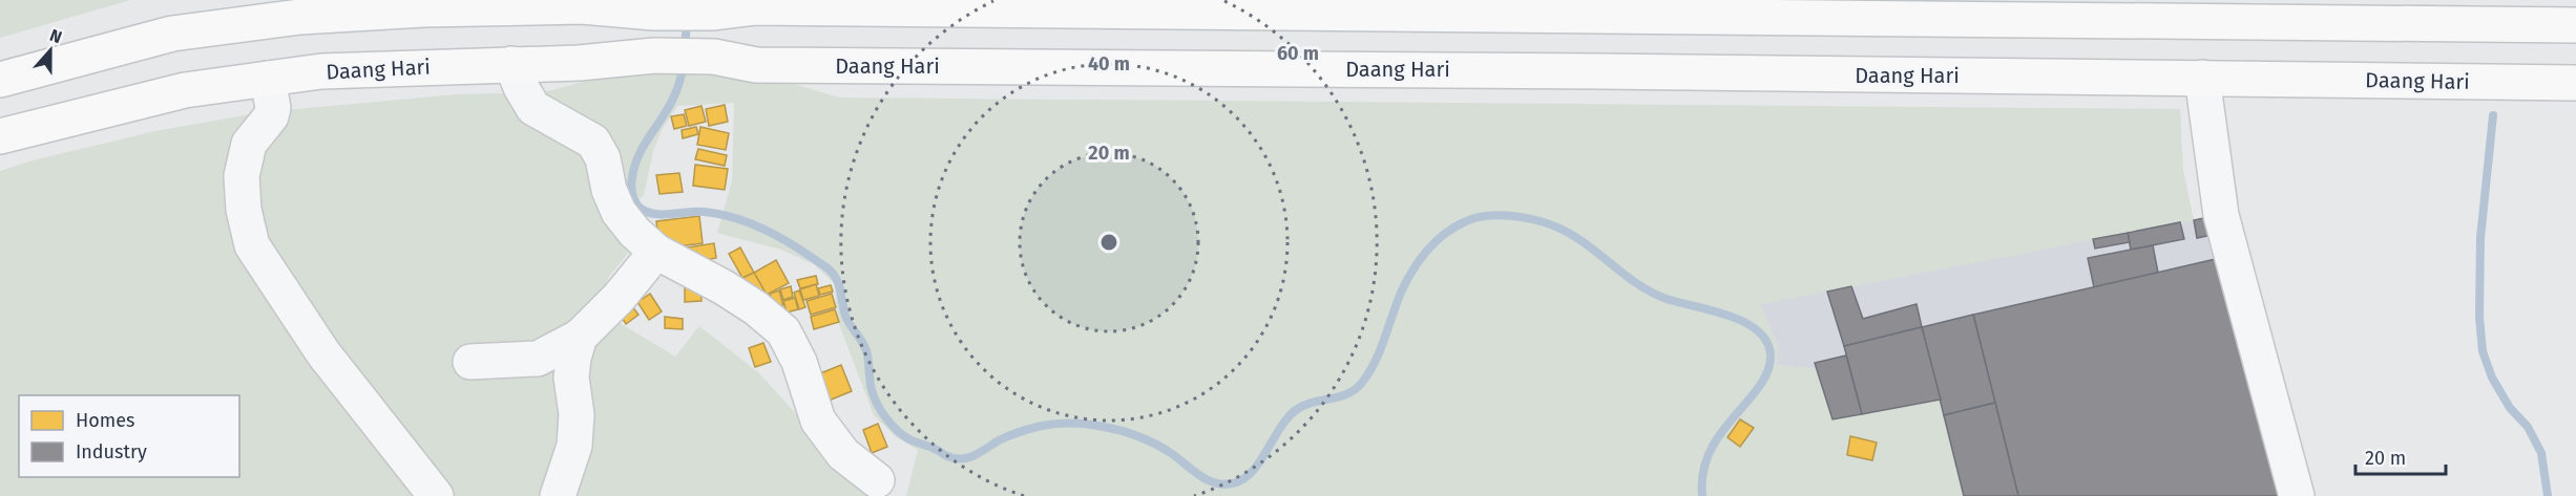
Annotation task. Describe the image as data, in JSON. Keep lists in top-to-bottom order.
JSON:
{
  "streets": {
    "main road": ["Daang Hari"]
  },
  "legend": ["Homes", "Industry"],
  "scale_bar": "20 m",
  "north": "top",
  "rings": ["60 m", "40 m", "20 m"]
}
